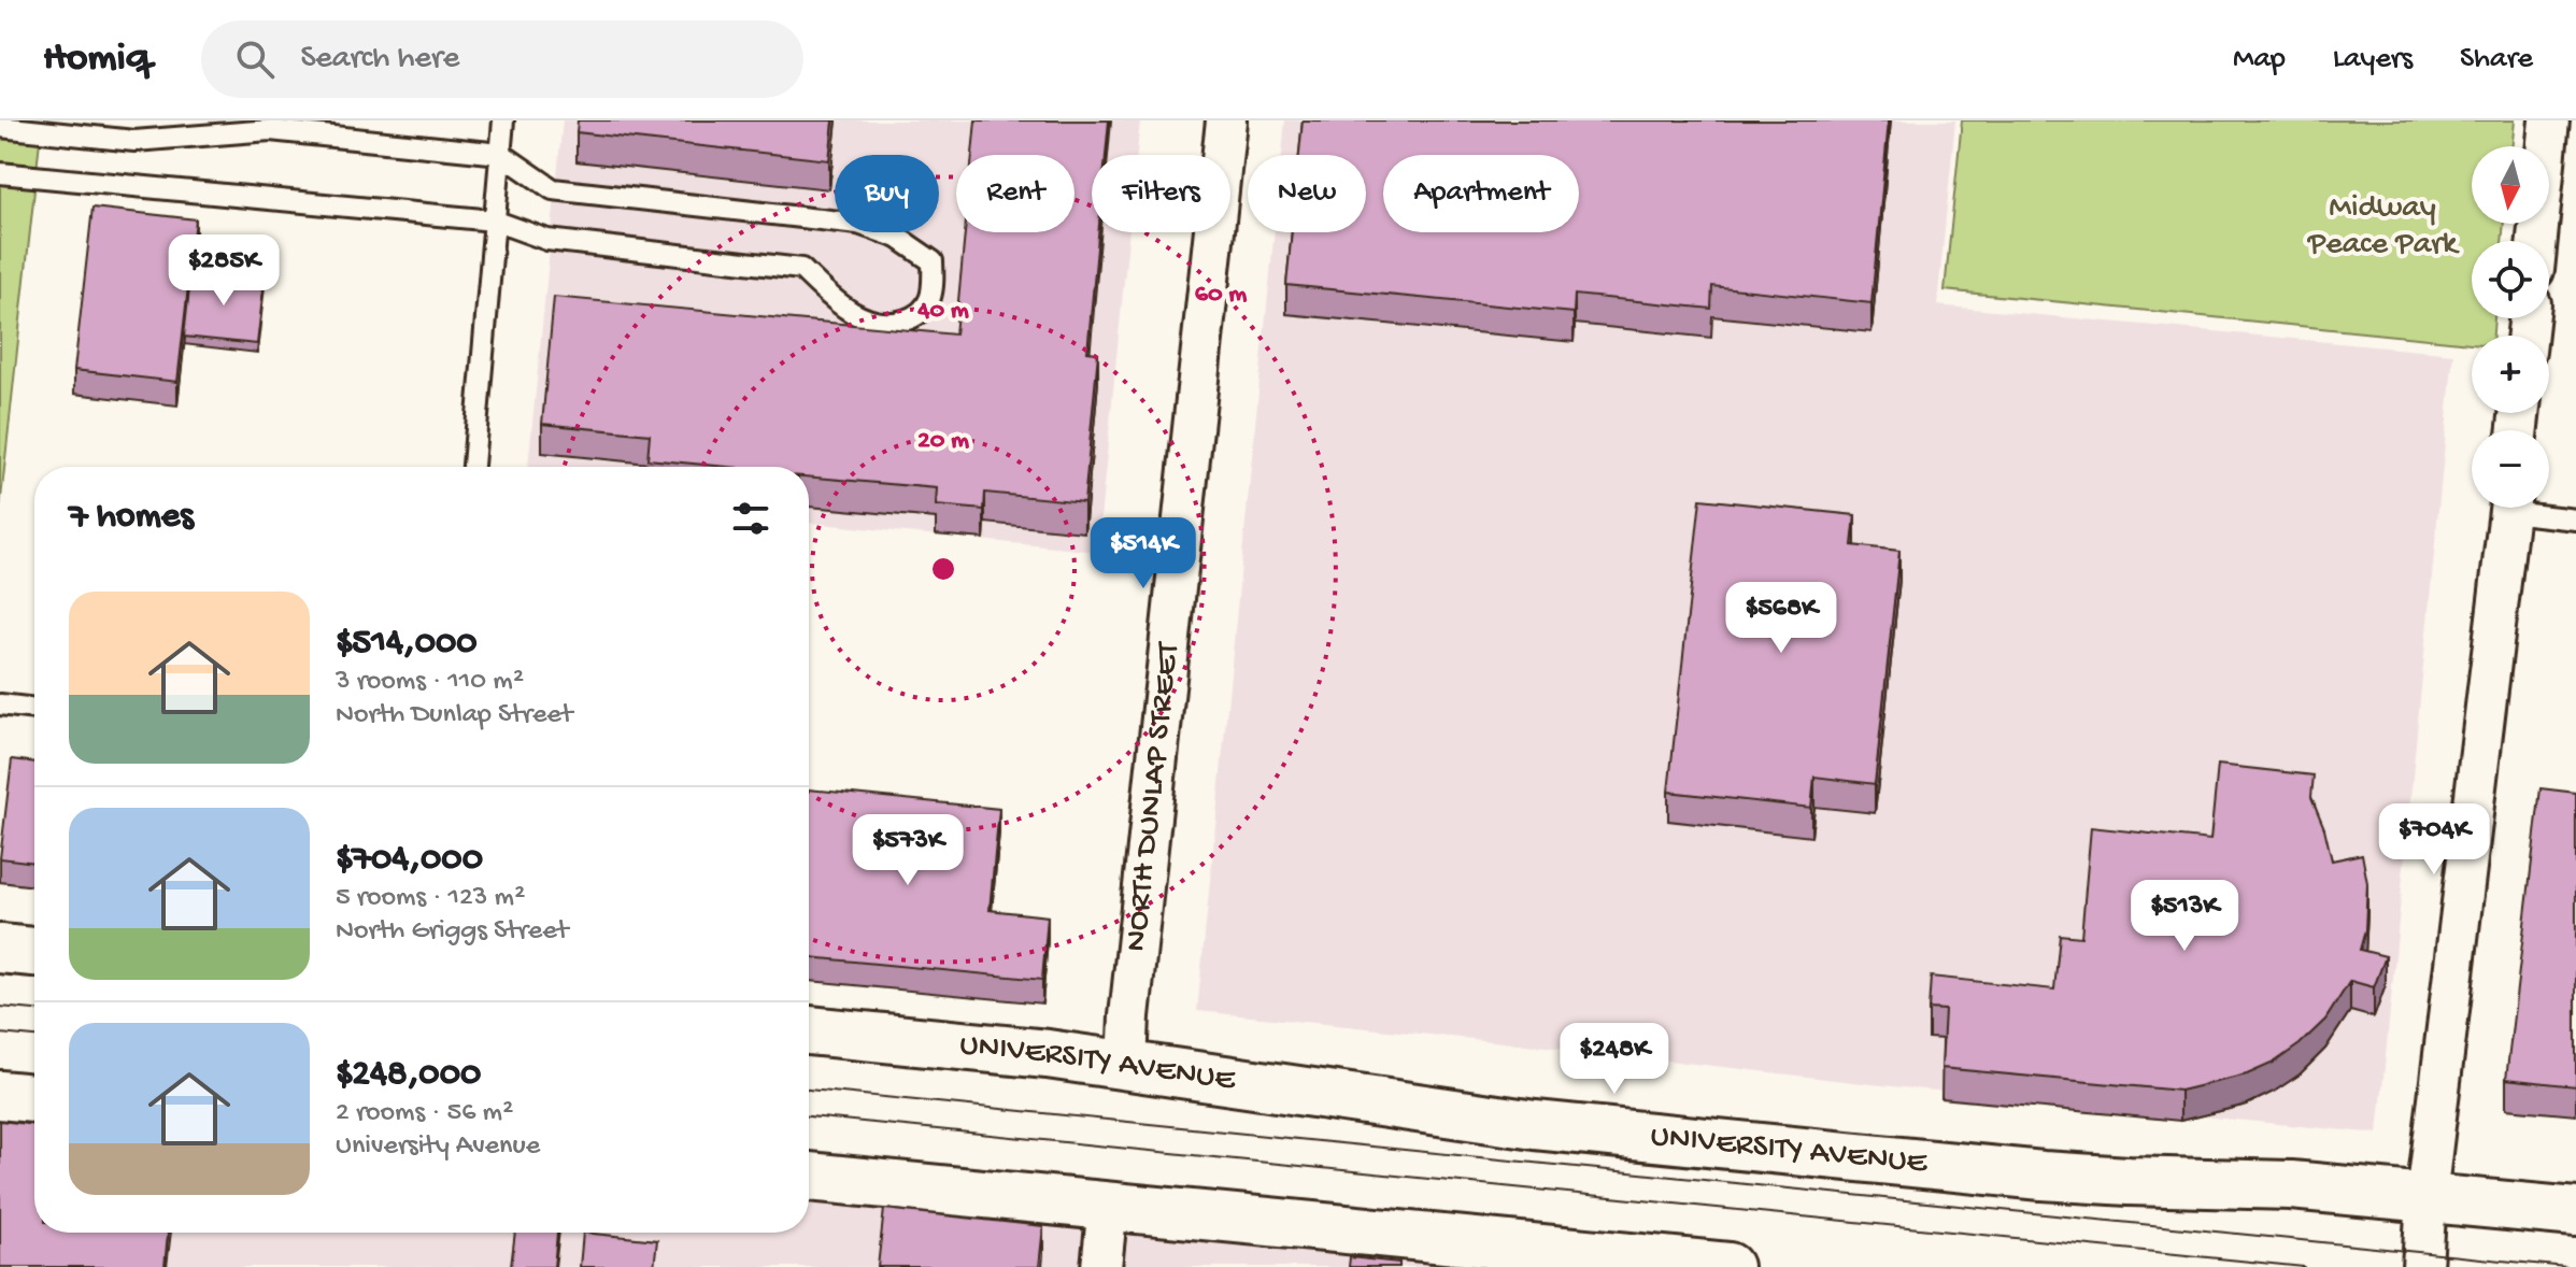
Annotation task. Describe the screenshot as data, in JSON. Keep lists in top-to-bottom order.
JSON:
{
  "streets": {
    "main road": ["UNIVERSITY AVENUE"],
    "street": ["NORTH DUNLAP STREET"]
  },
  "crossings": [
    ["NORTH DUNLAP STREET", "UNIVERSITY AVENUE"]
  ],
  "parks": ["Midway Peace Park"],
  "north": "bottom",
  "page": {
    "header": "Homiq",
    "search": "Search here",
    "nav": ["Map", "Layers", "Share"],
    "map_buttons": ["+", "−"],
    "chip": [
      "Buy",
      "Rent",
      "Filters",
      "New",
      "Apartment"
    ],
    "price": [
      "$285K",
      "$514K",
      "$568K",
      "$704K",
      "$573K",
      "$513K",
      "$248K"
    ],
    "heading": "7 homes",
    "list": [
      {
        "name": "$514,000",
        "note": "3 rooms · 110 m² · North Dunlap Street"
      },
      {
        "name": "$704,000",
        "note": "5 rooms · 123 m² · North Griggs Street"
      },
      {
        "name": "$248,000",
        "note": "2 rooms · 56 m² · University Avenue"
      }
    ]
  },
  "rings": ["60 m", "40 m", "20 m"]
}
